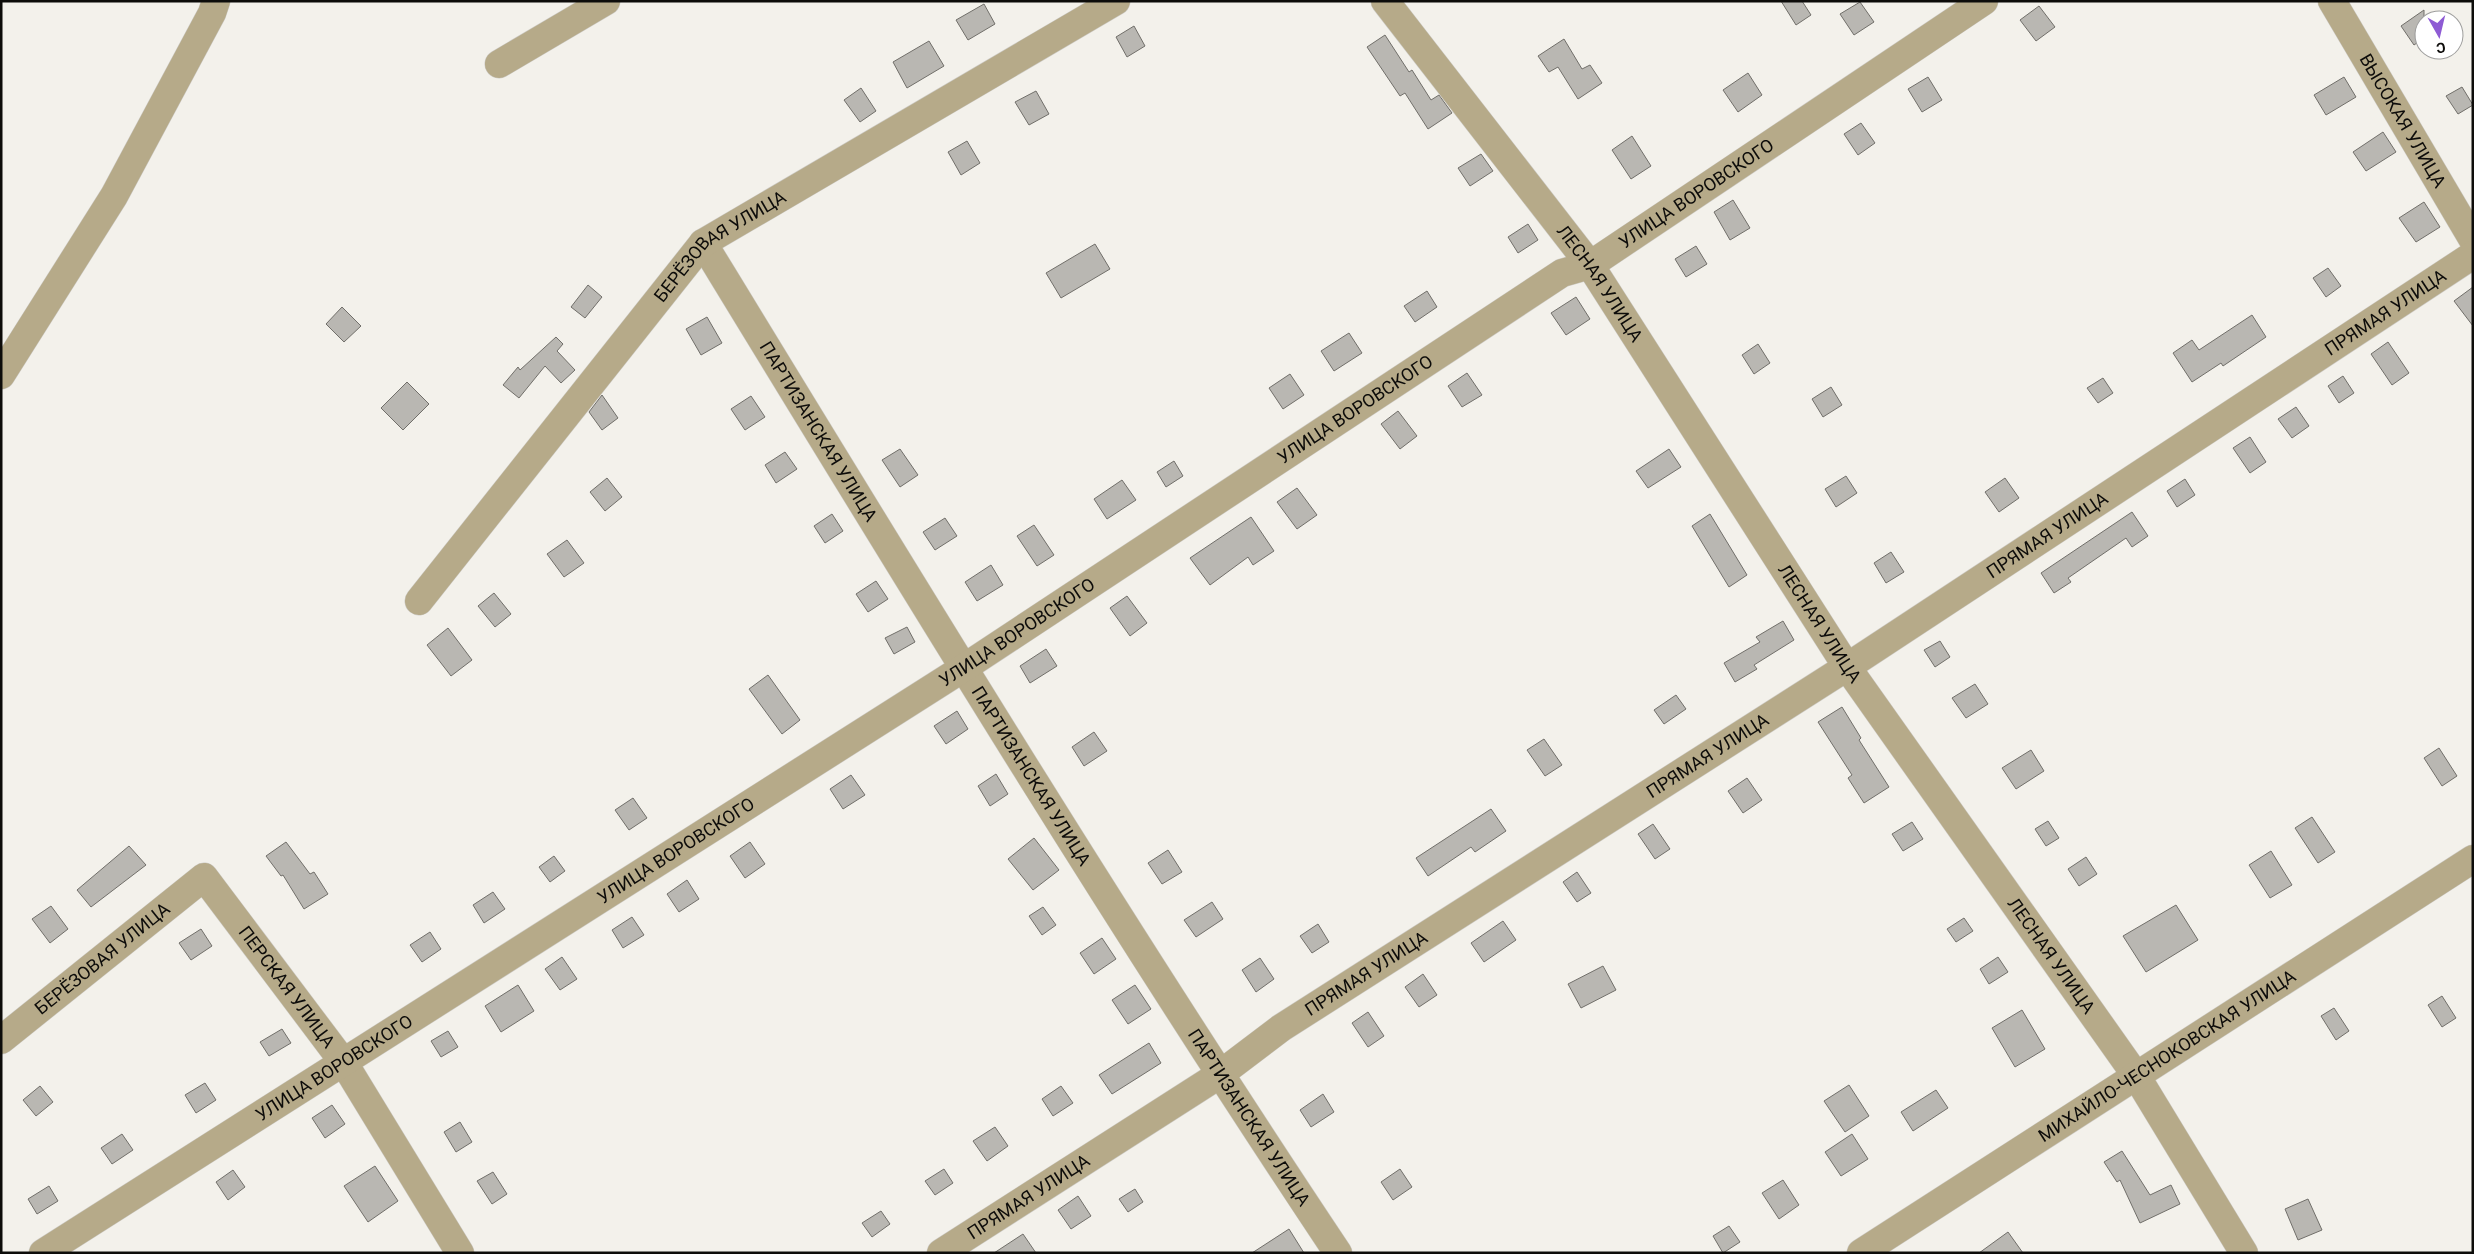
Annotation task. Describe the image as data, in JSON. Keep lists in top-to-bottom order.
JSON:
{
  "streets": {
    "street": [
      "ВЫСОКАЯ УЛИЦА",
      "УЛИЦА ВОРОВСКОГО",
      "БЕРЁЗОВАЯ УЛИЦА",
      "ЛЕСНАЯ УЛИЦА",
      "ПРЯМАЯ УЛИЦА",
      "ПАРТИЗАНСКАЯ УЛИЦА",
      "ПЕРСКАЯ УЛИЦА",
      "МИХАЙЛО-ЧЕСНОКОВСКАЯ УЛИЦА"
    ]
  },
  "crossings": [
    ["УЛИЦА ВОРОВСКОГО", "ЛЕСНАЯ УЛИЦА"],
    ["УЛИЦА ВОРОВСКОГО", "ПАРТИЗАНСКАЯ УЛИЦА"],
    ["УЛИЦА ВОРОВСКОГО", "ПЕРСКАЯ УЛИЦА"],
    ["БЕРЁЗОВАЯ УЛИЦА", "ПАРТИЗАНСКАЯ УЛИЦА"],
    ["БЕРЁЗОВАЯ УЛИЦА", "ПЕРСКАЯ УЛИЦА"],
    ["ЛЕСНАЯ УЛИЦА", "ПРЯМАЯ УЛИЦА"],
    ["ЛЕСНАЯ УЛИЦА", "МИХАЙЛО-ЧЕСНОКОВСКАЯ УЛИЦА"],
    ["ПРЯМАЯ УЛИЦА", "ПАРТИЗАНСКАЯ УЛИЦА"]
  ],
  "north": "bottom"
}
